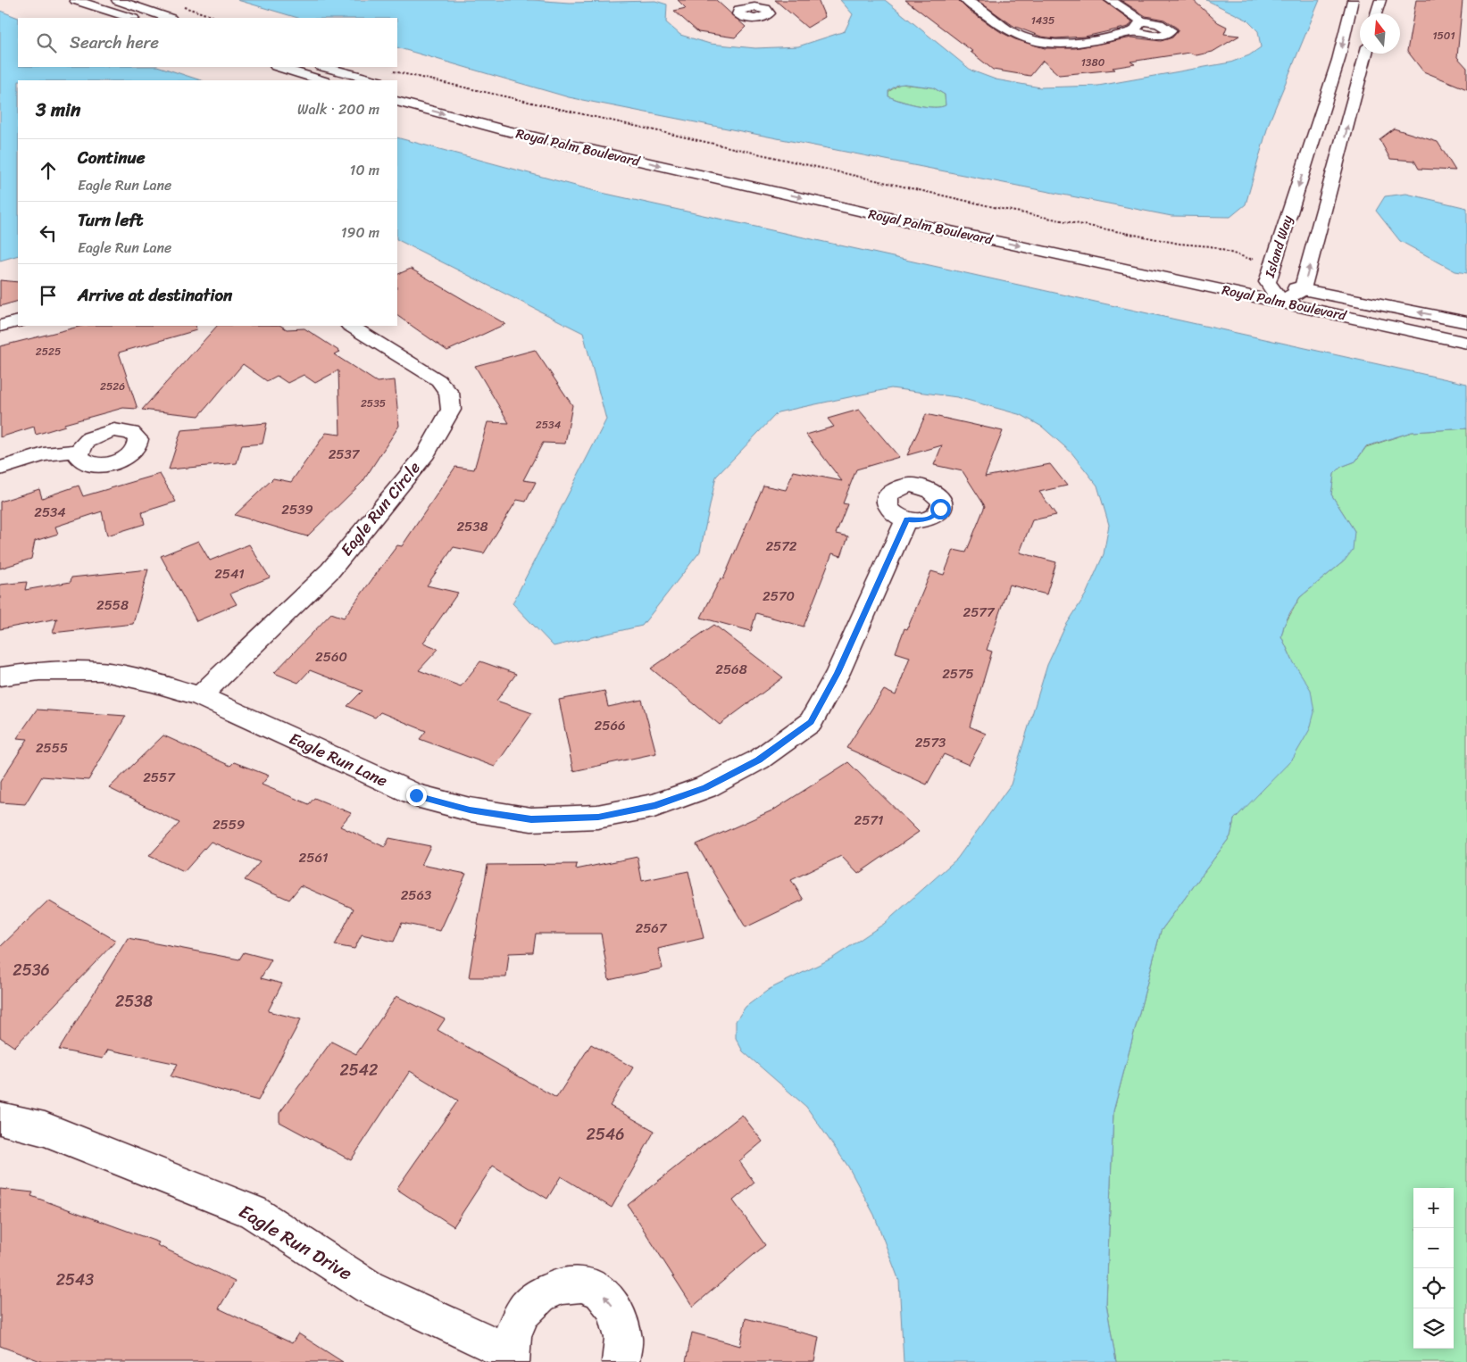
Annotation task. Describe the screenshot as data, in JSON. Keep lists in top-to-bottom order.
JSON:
{
  "streets": {
    "street": [
      "Royal Palm Boulevard",
      "Island Way",
      "Eagle Run Circle",
      "Eagle Run Lane",
      "Eagle Run Drive"
    ]
  },
  "crossings": [
    ["Royal Palm Boulevard", "Island Way"],
    ["Eagle Run Circle", "Eagle Run Lane"]
  ],
  "house_numbers": [
    "1435",
    "1501",
    "1380",
    "2525",
    "2526",
    "2535",
    "2534",
    "2537",
    "2539",
    "2534",
    "2538",
    "2572",
    "2541",
    "2570",
    "2558",
    "2577",
    "2560",
    "2568",
    "2575",
    "2566",
    "2573",
    "2555",
    "2557",
    "2571",
    "2559",
    "2561",
    "2563",
    "2567",
    "2536",
    "2538",
    "2542",
    "2546",
    "2543"
  ],
  "north": "top",
  "page": {
    "search": "Search here",
    "heading": ["3 min", "Walk · 200 m"],
    "list": [
      ["Continue", "Eagle Run Lane", "10 m"],
      ["Turn left", "Eagle Run Lane", "190 m"],
      "Arrive at destination"
    ],
    "map_buttons": ["+", "−"]
  }
}
